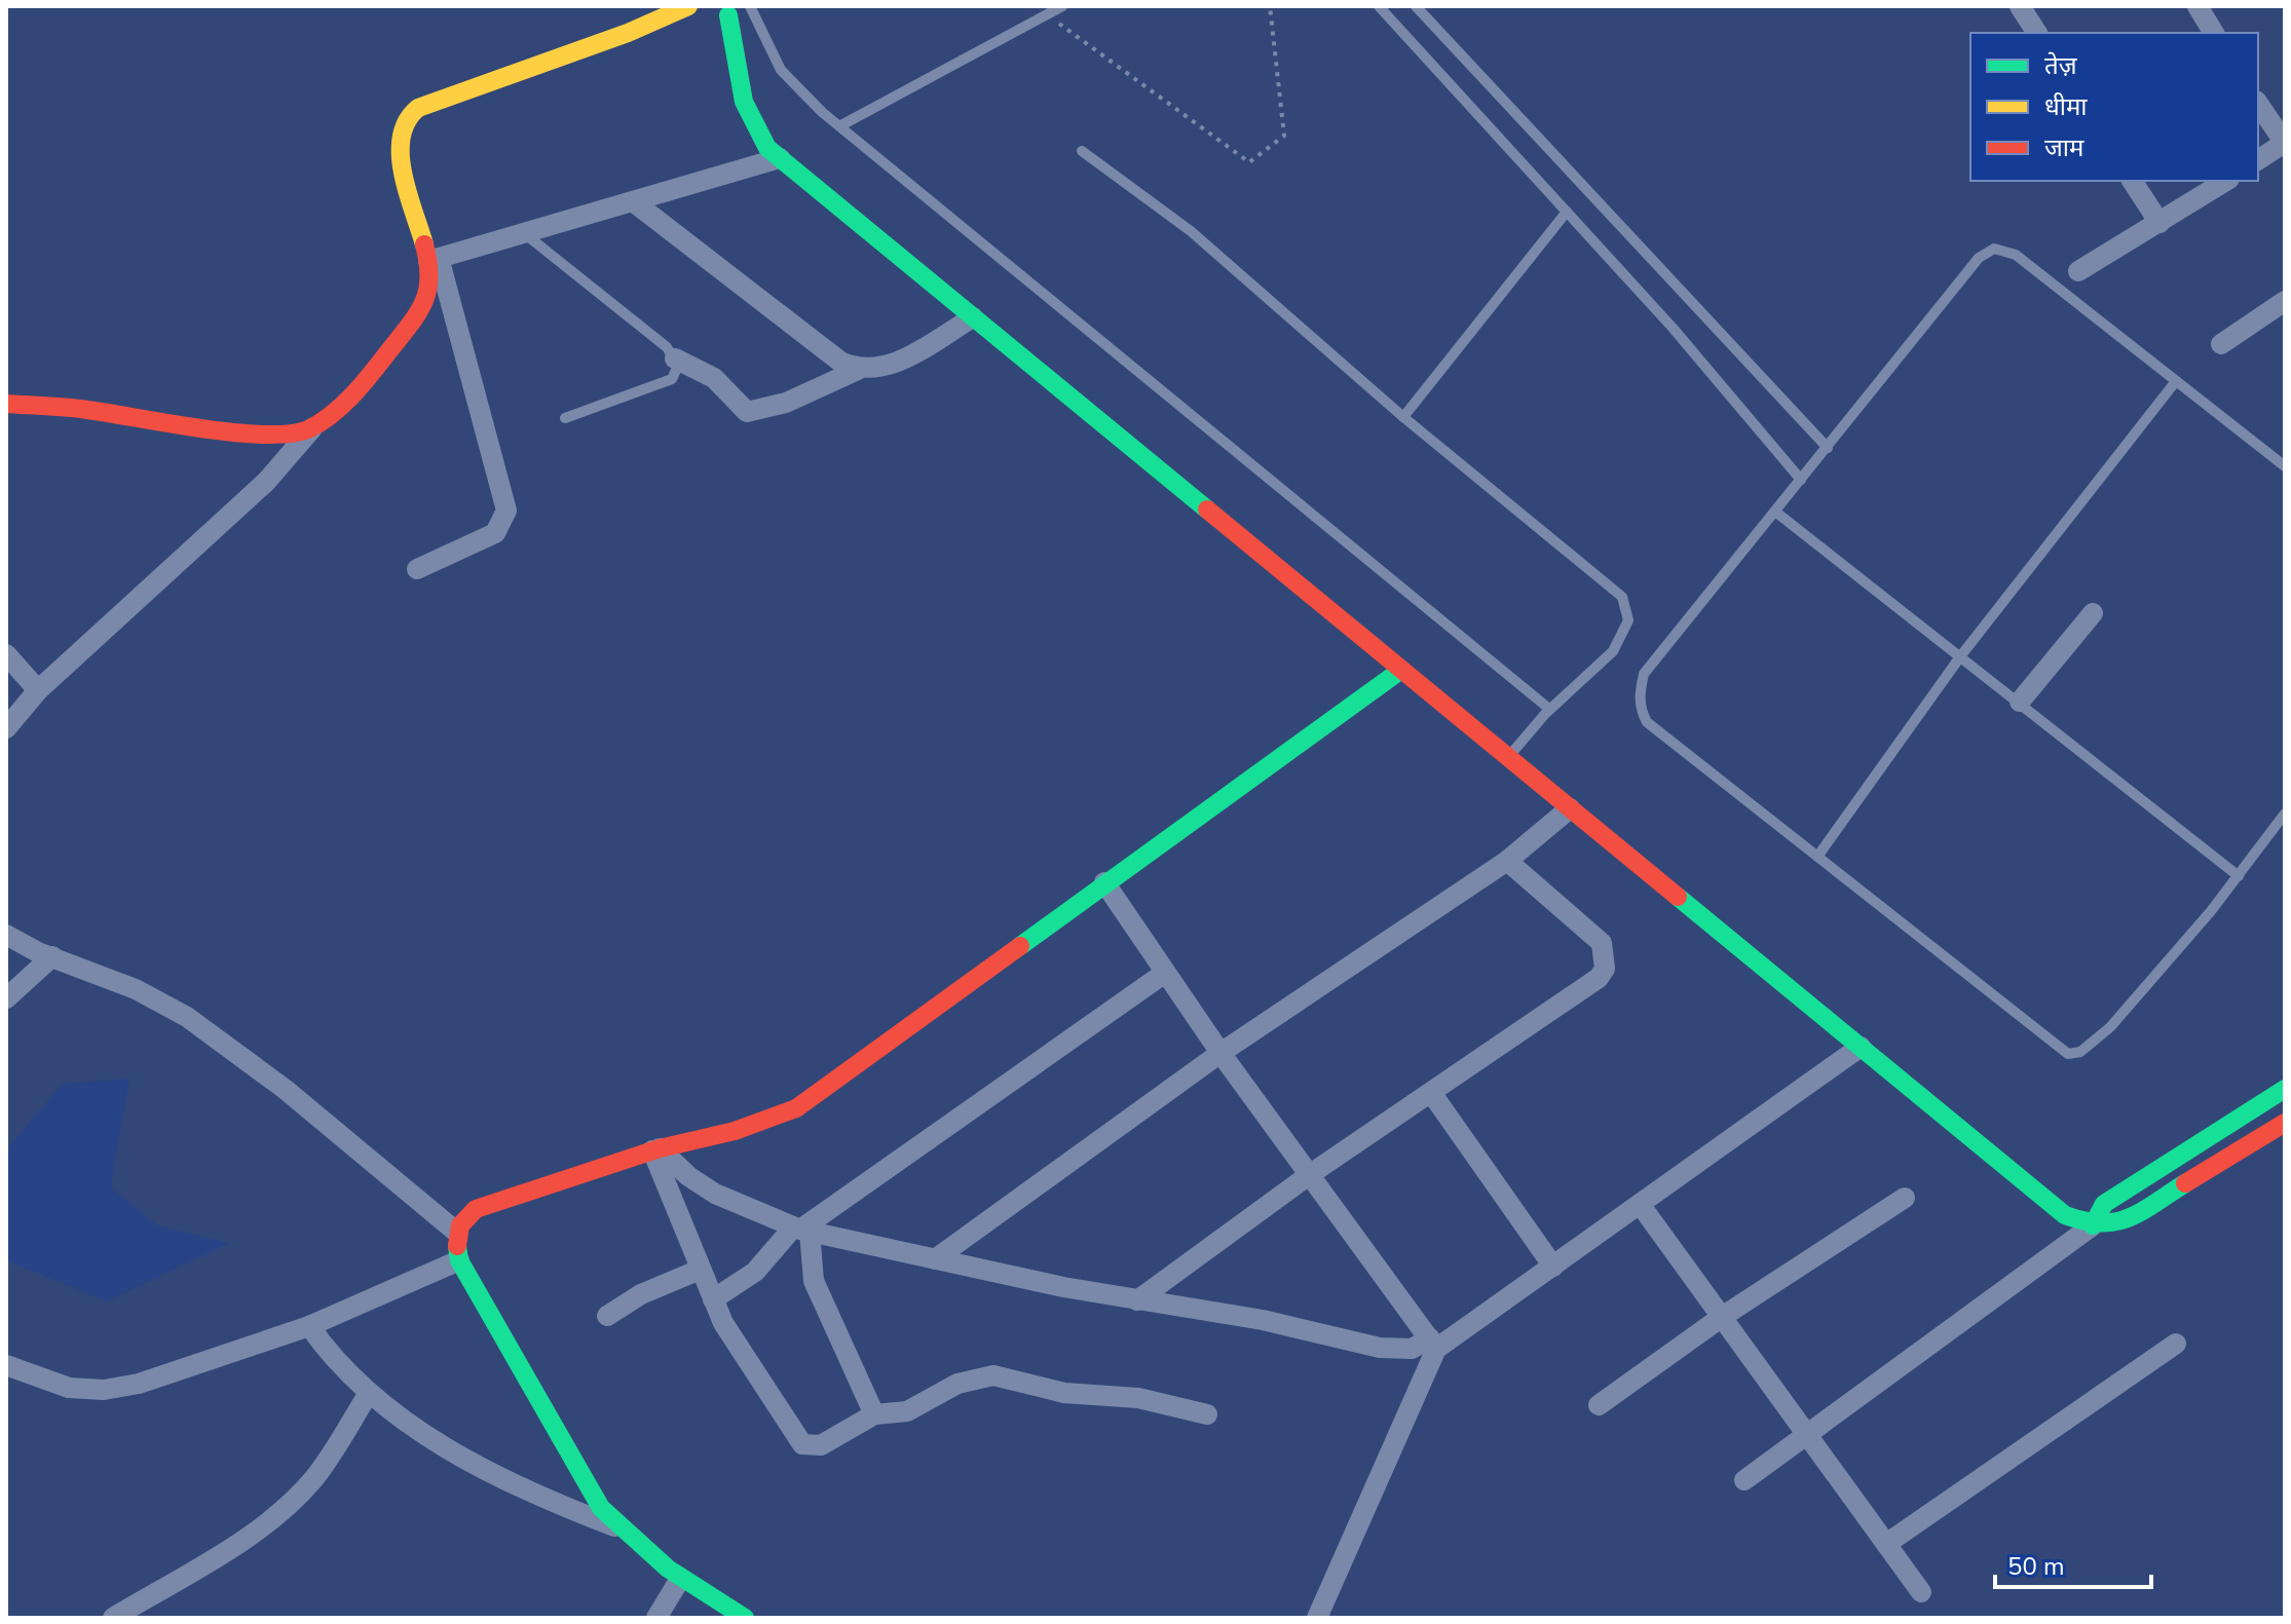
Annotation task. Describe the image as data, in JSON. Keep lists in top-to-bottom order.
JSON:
{
  "legend": ["तेज़", "धीमा", "जाम"],
  "scale_bar": "50 m"
}
